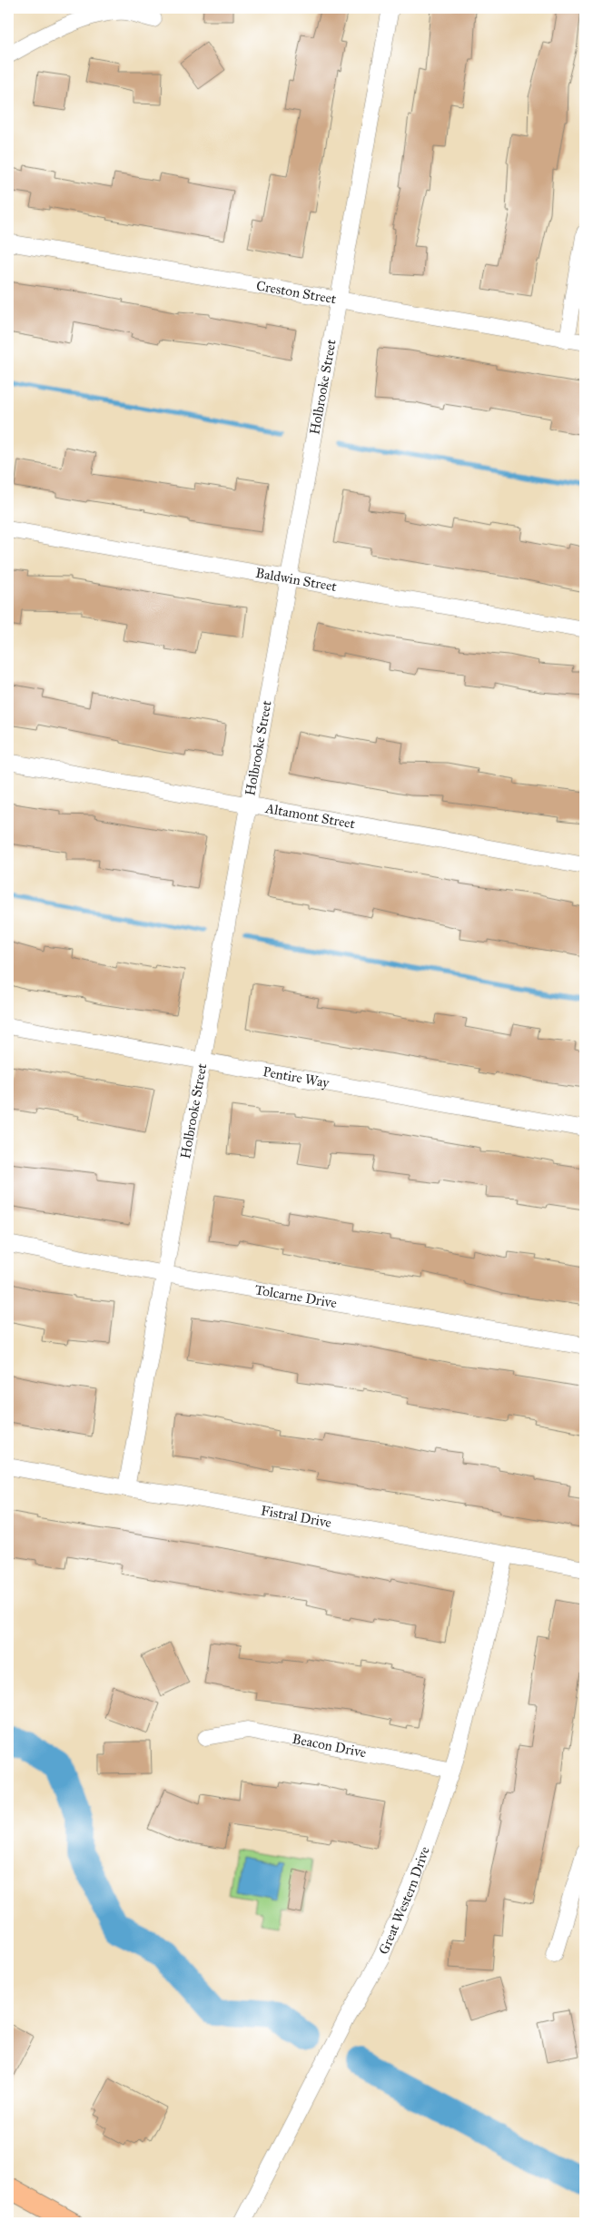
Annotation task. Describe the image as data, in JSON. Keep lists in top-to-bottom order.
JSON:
{
  "streets": {
    "street": [
      "Creston Street",
      "Holbrooke Street",
      "Baldwin Street",
      "Altamont Street",
      "Pentire Way",
      "Tolcarne Drive",
      "Fistral Drive",
      "Beacon Drive",
      "Great Western Drive"
    ]
  },
  "crossings": [
    ["Creston Street", "Holbrooke Street"],
    ["Holbrooke Street", "Baldwin Street"],
    ["Holbrooke Street", "Altamont Street"],
    ["Holbrooke Street", "Pentire Way"],
    ["Holbrooke Street", "Tolcarne Drive"],
    ["Holbrooke Street", "Fistral Drive"],
    ["Fistral Drive", "Great Western Drive"],
    ["Beacon Drive", "Great Western Drive"]
  ]
}
